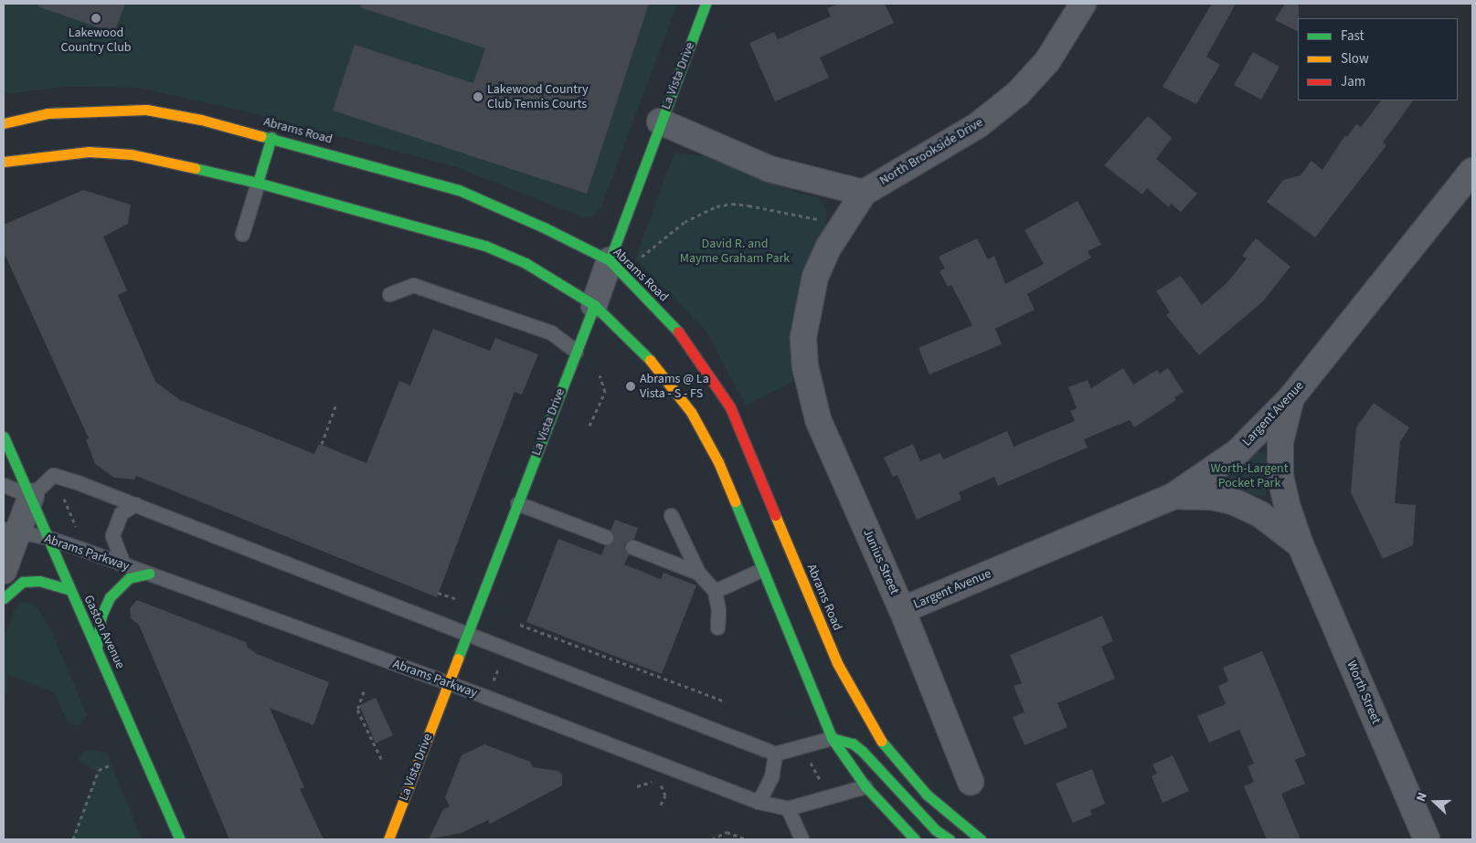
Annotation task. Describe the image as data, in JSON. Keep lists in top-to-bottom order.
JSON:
{
  "streets": {
    "main road": ["La Vista Drive", "Abrams Road", "Gaston Avenue"],
    "street": [
      "North Brookside Drive",
      "Largent Avenue",
      "Junius Street",
      "Worth Street"
    ],
    "lane": ["Abrams Parkway"]
  },
  "crossings": [
    ["La Vista Drive", "Abrams Road"],
    ["La Vista Drive", "Abrams Parkway"],
    ["North Brookside Drive", "Junius Street"],
    ["Largent Avenue", "Junius Street"],
    ["Largent Avenue", "Worth Street"],
    ["Abrams Parkway", "Gaston Avenue"]
  ],
  "parks": ["David R. and Mayme Graham Park", "Worth-Largent Pocket Park"],
  "places": ["Lakewood Country Club", "Lakewood Country Club Tennis Courts", "Abrams @ La Vista - S - FS"],
  "legend": ["Fast", "Slow", "Jam"],
  "north": "left"
}
